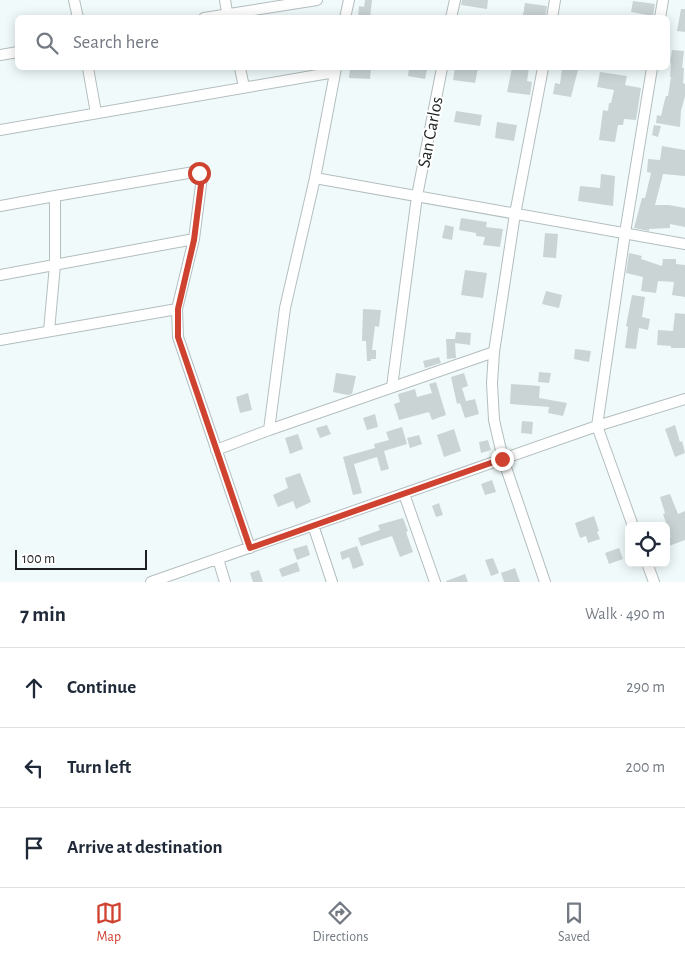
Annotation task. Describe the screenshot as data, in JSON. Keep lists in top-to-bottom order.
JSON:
{
  "streets": {
    "street": ["San Carlos"]
  },
  "scale_bar": "100 m",
  "page": {
    "search": "Search here",
    "scale": "100 m",
    "heading": ["7 min", "Walk · 490 m"],
    "list": [
      ["Continue", "290 m"],
      ["Turn left", "200 m"],
      "Arrive at destination"
    ],
    "nav": ["Map", "Directions", "Saved"]
  }
}
